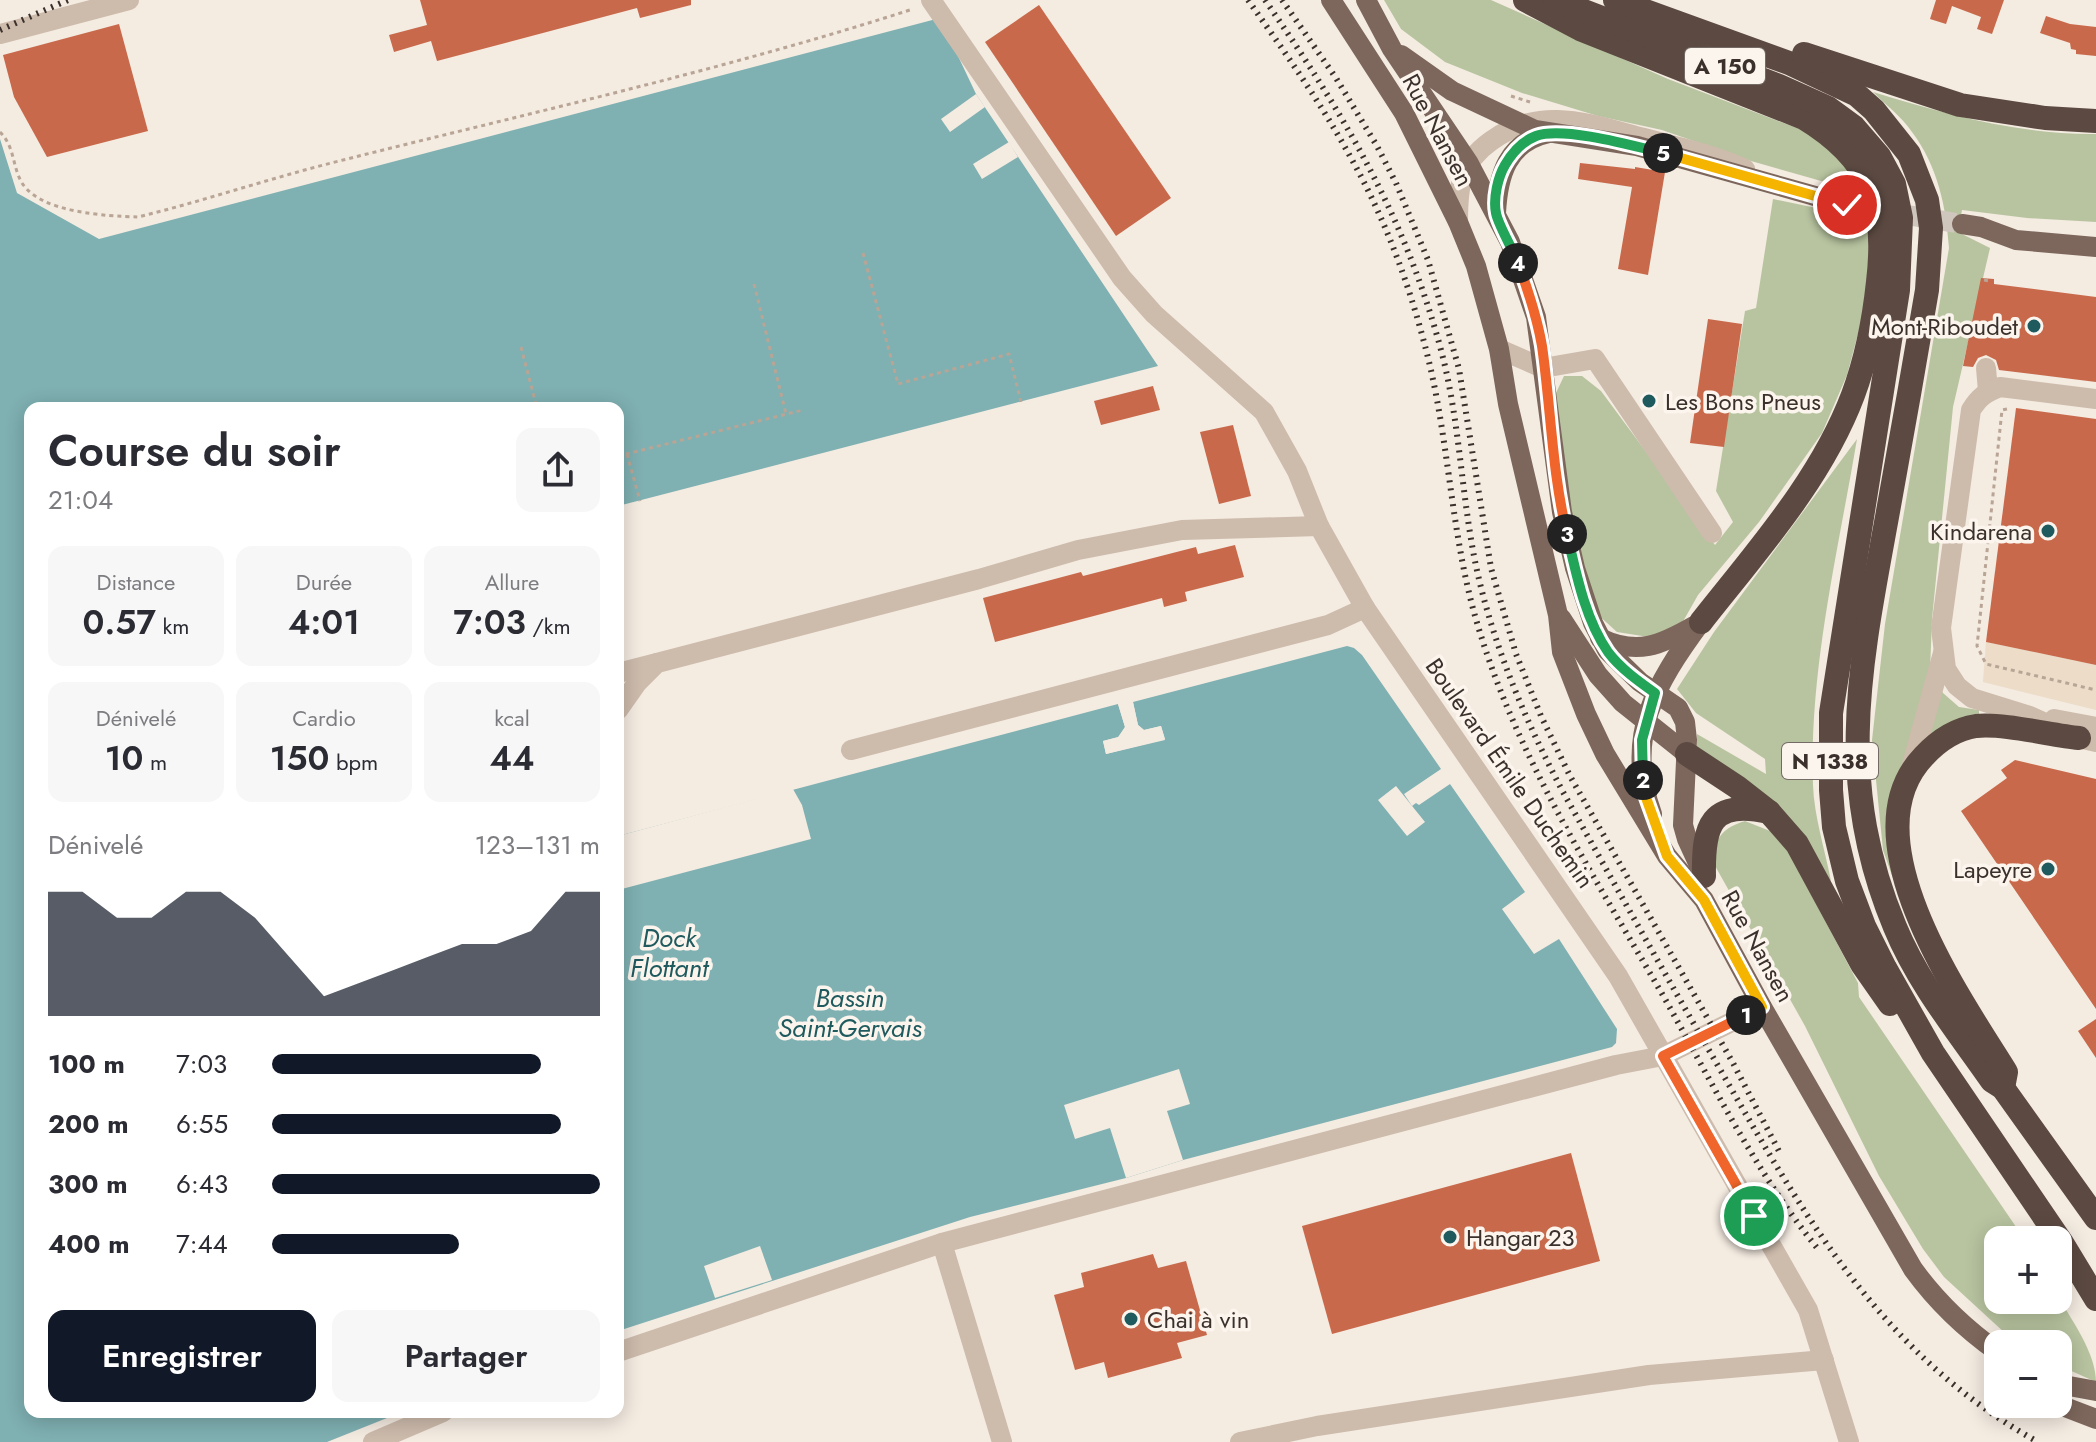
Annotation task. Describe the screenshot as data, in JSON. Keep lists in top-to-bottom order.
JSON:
{
  "streets": {
    "highway": ["A 150", "N 1338"],
    "main road": ["Rue Nansen"],
    "street": ["Boulevard Émile Duchemin"]
  },
  "crossings": [
    ["A 150", "N 1338"]
  ],
  "water": ["Dock Flottant", "Bassin Saint-Gervais"],
  "places": [
    "Mont-Riboudet",
    "Les Bons Pneus",
    "Kindarena",
    "Lapeyre",
    "Hangar 23",
    "Chai à vin"
  ],
  "page": {
    "pins": [
      "5",
      "4",
      "3",
      "2",
      "1"
    ],
    "heading": ["Course du soir", "21:04"],
    "stats": [
      ["Distance", "0.57 km"],
      ["Durée", "4:01"],
      ["Allure", "7:03 /km"],
      ["Dénivelé", "10 m"],
      ["Cardio", "150 bpm"],
      ["kcal", "44"]
    ],
    "chart": ["Dénivelé", "123–131 m"],
    "list": [
      {
        "name": "100 m",
        "note": "7:03"
      },
      {
        "name": "200 m",
        "note": "6:55"
      },
      {
        "name": "300 m",
        "note": "6:43"
      },
      {
        "name": "400 m",
        "note": "7:44"
      }
    ],
    "map_buttons": ["+", "−"],
    "buttons": ["Enregistrer", "Partager"]
  }
}
